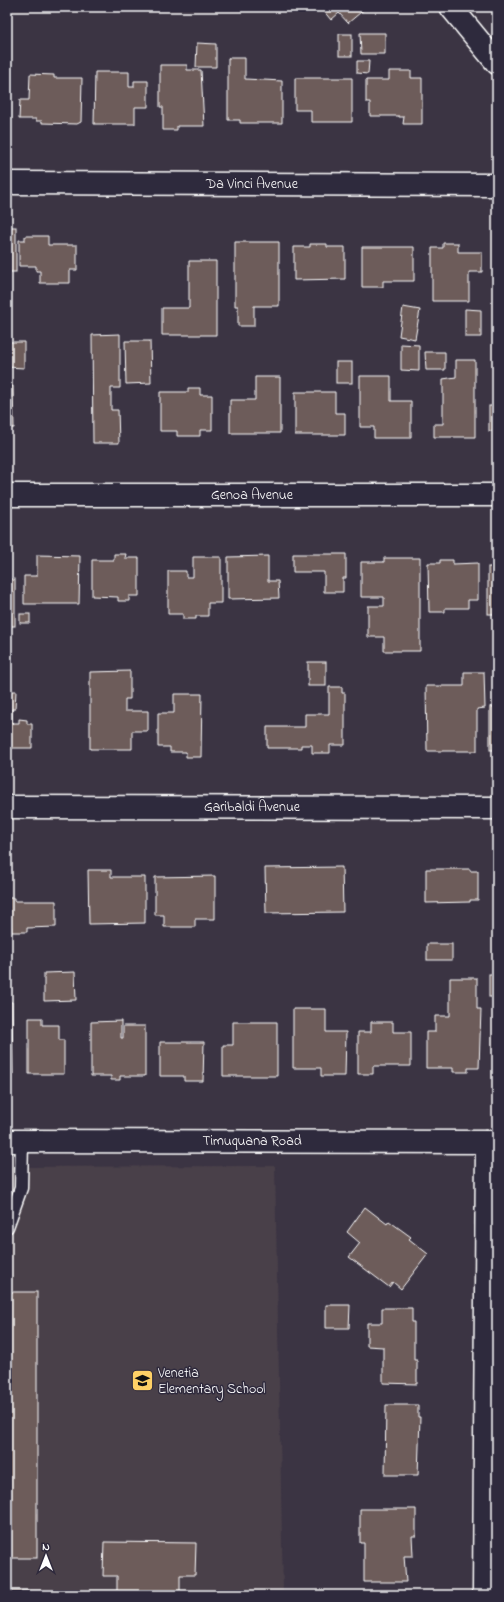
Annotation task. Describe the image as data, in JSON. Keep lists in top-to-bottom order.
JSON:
{
  "streets": {
    "street": [
      "Da Vinci Avenue",
      "Genoa Avenue",
      "Garibaldi Avenue",
      "Timuquana Road"
    ]
  },
  "places": {
    "school or university": ["Venetia Elementary School"]
  },
  "north": "top"
}
